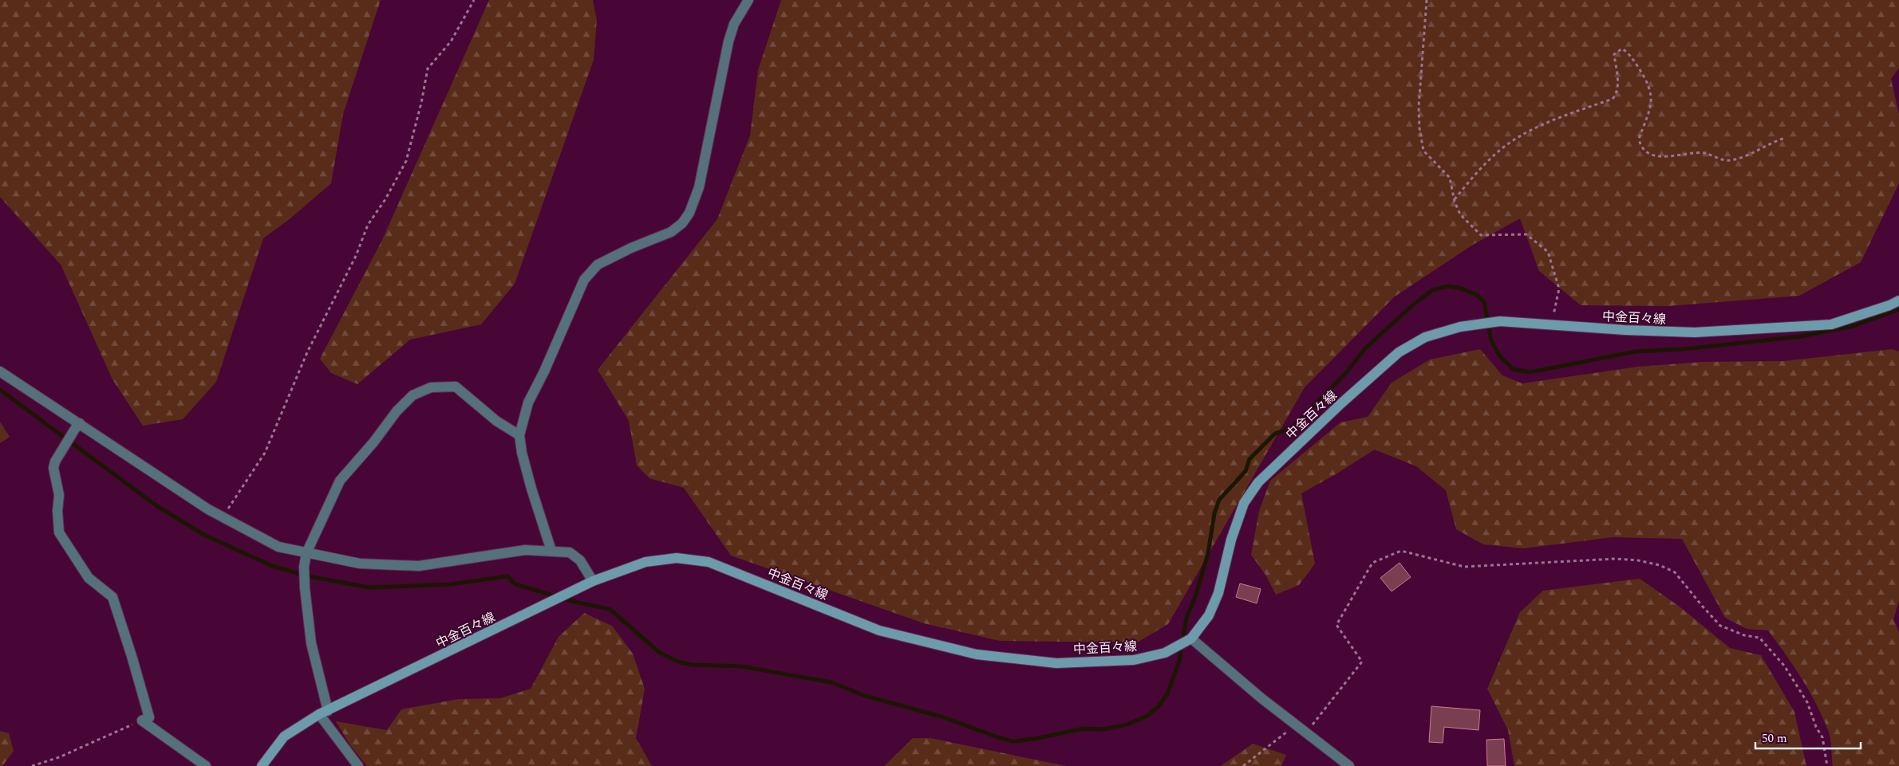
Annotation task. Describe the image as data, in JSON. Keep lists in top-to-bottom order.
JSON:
{
  "streets": {
    "main road": ["中金百々線"]
  },
  "scale_bar": "50 m"
}
